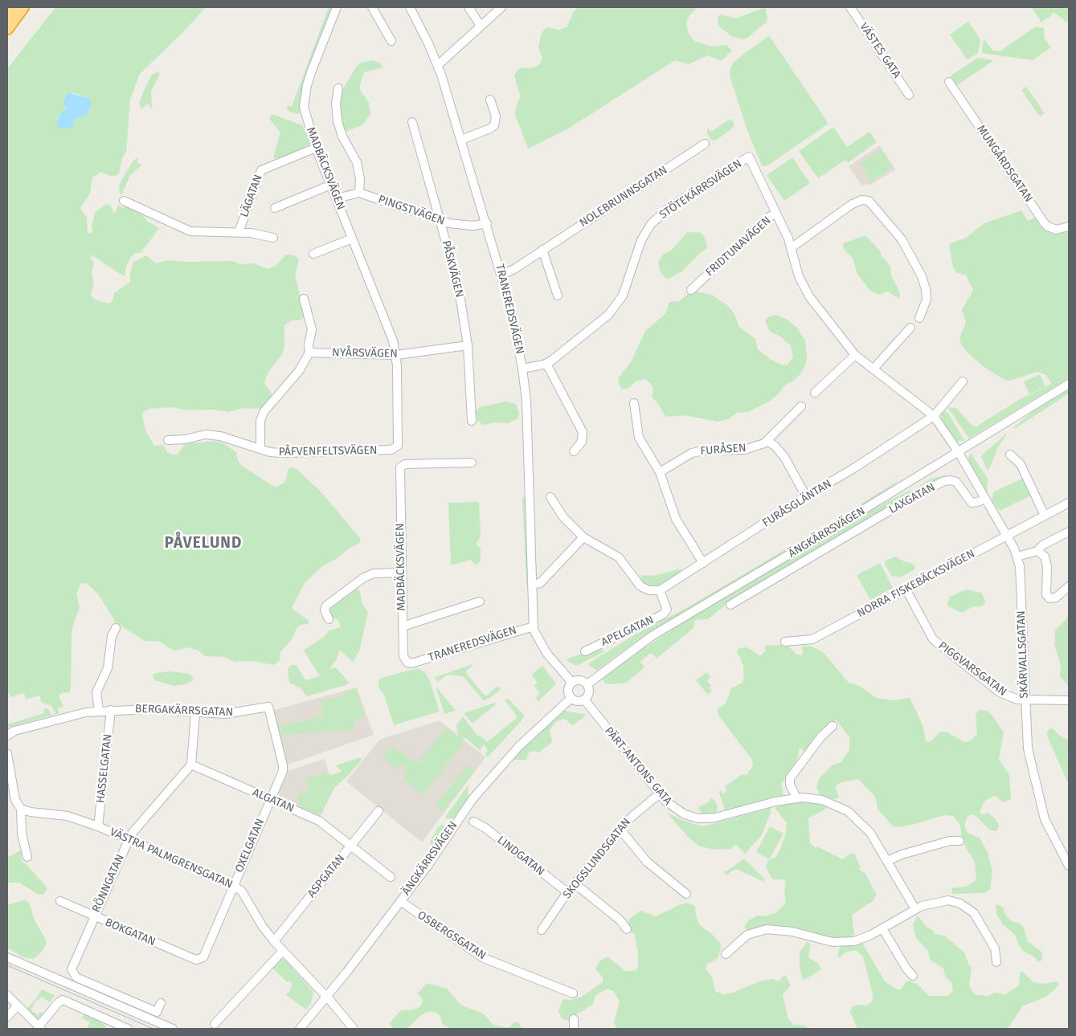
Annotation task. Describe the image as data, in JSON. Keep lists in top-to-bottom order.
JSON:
{
  "streets": {
    "street": [
      "VÄSTES GATA",
      "MUNGÅRDSGATAN",
      "MADBÄCKSVÄGEN",
      "STÖTEKÄRRSVÄGEN",
      "LÄGATAN",
      "NOLEBRUNNSGATAN",
      "PINGSTVÄGEN",
      "FRIDTUNAVÄGEN",
      "PÅSKVÄGEN",
      "TRANEREDSVÄGEN",
      "NYÅRSVÄGEN",
      "FURÅSEN",
      "PÅFVENFELTSVÄGEN",
      "LAXGATAN",
      "FURÅSGLÄNTAN",
      "ÄNGKÄRRSVÄGEN",
      "NORRA FISKEBÄCKSVÄGEN",
      "APELGATAN",
      "SKÄRVALLSGATAN",
      "PIGGVARSGATAN",
      "BERGAKÄRRSGATAN",
      "PÄRT-ANTONS GATA",
      "HASSELGATAN",
      "ALGATAN",
      "OXELGATAN",
      "LINDGATAN",
      "VÄSTRA PALMGRENSGATAN",
      "SKOGSLUNDSGATAN",
      "ASPGATAN",
      "RÖNNGATAN",
      "BOKGATAN",
      "OSBERGSGATAN"
    ]
  },
  "crossings": [
    ["MADBÄCKSVÄGEN", "LÄGATAN"],
    ["MADBÄCKSVÄGEN", "TRANEREDSVÄGEN"],
    ["MADBÄCKSVÄGEN", "NYÅRSVÄGEN"],
    ["MADBÄCKSVÄGEN", "PÅFVENFELTSVÄGEN"],
    ["STÖTEKÄRRSVÄGEN", "FRIDTUNAVÄGEN"],
    ["STÖTEKÄRRSVÄGEN", "TRANEREDSVÄGEN"],
    ["NOLEBRUNNSGATAN", "TRANEREDSVÄGEN"],
    ["PINGSTVÄGEN", "PÅSKVÄGEN"],
    ["PINGSTVÄGEN", "TRANEREDSVÄGEN"],
    ["FRIDTUNAVÄGEN", "SKÄRVALLSGATAN"],
    ["PÅSKVÄGEN", "NYÅRSVÄGEN"],
    ["TRANEREDSVÄGEN", "ÄNGKÄRRSVÄGEN"],
    ["TRANEREDSVÄGEN", "PÄRT-ANTONS GATA"],
    ["LAXGATAN", "SKÄRVALLSGATAN"],
    ["FURÅSGLÄNTAN", "APELGATAN"],
    ["FURÅSGLÄNTAN", "SKÄRVALLSGATAN"],
    ["ÄNGKÄRRSVÄGEN", "SKÄRVALLSGATAN"],
    ["ÄNGKÄRRSVÄGEN", "PÄRT-ANTONS GATA"],
    ["ÄNGKÄRRSVÄGEN", "VÄSTRA PALMGRENSGATAN"],
    ["ÄNGKÄRRSVÄGEN", "OSBERGSGATAN"],
    ["NORRA FISKEBÄCKSVÄGEN", "SKÄRVALLSGATAN"],
    ["NORRA FISKEBÄCKSVÄGEN", "PIGGVARSGATAN"],
    ["SKÄRVALLSGATAN", "PIGGVARSGATAN"],
    ["BERGAKÄRRSGATAN", "HASSELGATAN"],
    ["BERGAKÄRRSGATAN", "OXELGATAN"],
    ["PÄRT-ANTONS GATA", "SKOGSLUNDSGATAN"],
    ["HASSELGATAN", "VÄSTRA PALMGRENSGATAN"],
    ["ALGATAN", "OXELGATAN"],
    ["ALGATAN", "ASPGATAN"],
    ["ALGATAN", "RÖNNGATAN"],
    ["OXELGATAN", "VÄSTRA PALMGRENSGATAN"],
    ["OXELGATAN", "BOKGATAN"],
    ["LINDGATAN", "SKOGSLUNDSGATAN"],
    ["VÄSTRA PALMGRENSGATAN", "ASPGATAN"],
    ["VÄSTRA PALMGRENSGATAN", "RÖNNGATAN"],
    ["RÖNNGATAN", "BOKGATAN"]
  ],
  "districts": ["PÅVELUND"]
}
